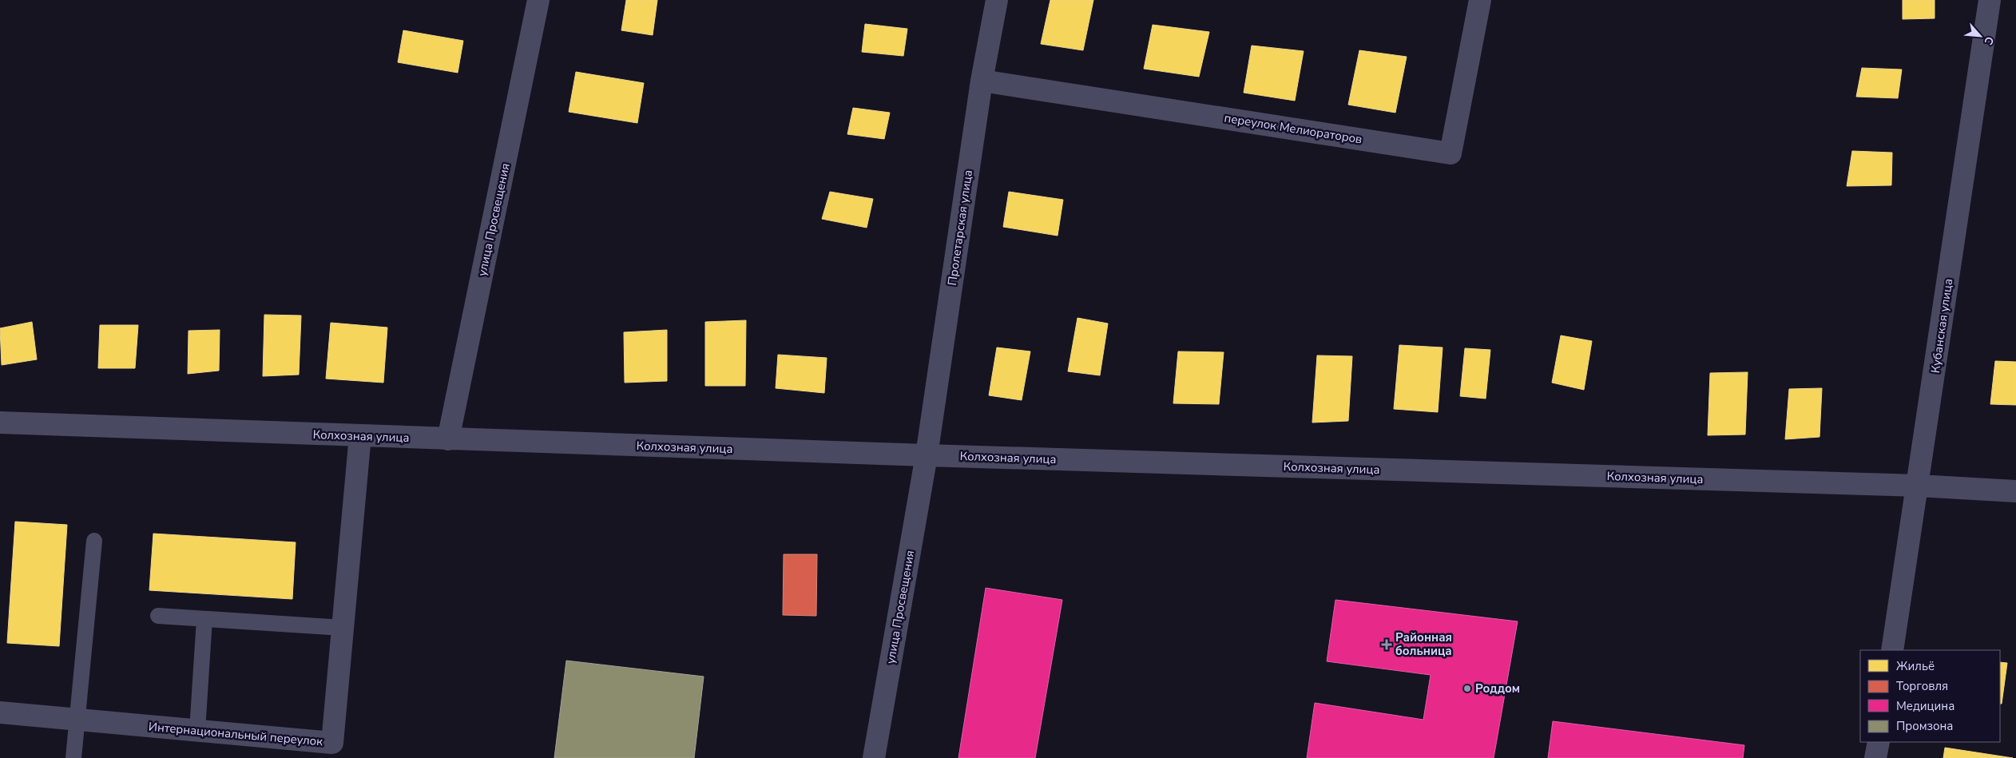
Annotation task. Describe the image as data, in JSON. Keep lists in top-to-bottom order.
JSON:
{
  "streets": {
    "street": [
      "переулок Мелиораторов",
      "улица Просвещения",
      "Пролетарская улица",
      "Кубанская улица",
      "Колхозная улица",
      "Интернациональный переулок"
    ]
  },
  "crossings": [
    ["переулок Мелиораторов", "Пролетарская улица"],
    ["улица Просвещения", "Пролетарская улица"],
    ["улица Просвещения", "Колхозная улица"],
    ["Пролетарская улица", "Колхозная улица"],
    ["Кубанская улица", "Колхозная улица"],
    ["Колхозная улица", "Интернациональный переулок"]
  ],
  "places": {
    "health": ["Районная больница"],
    "other": ["Роддом"]
  },
  "legend": [
    "Жильё",
    "Торговля",
    "Медицина",
    "Промзона"
  ],
  "north": "bottom right"
}
